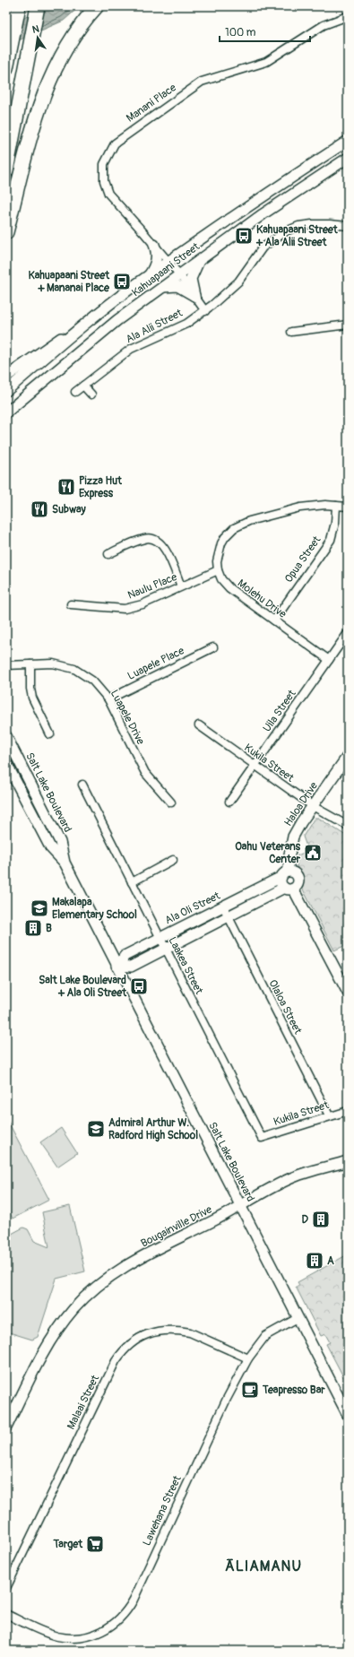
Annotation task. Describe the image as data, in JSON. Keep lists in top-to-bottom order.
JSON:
{
  "streets": {
    "main road": [
      "Kahuapaani Street",
      "Salt Lake Boulevard",
      "Haloa Drive",
      "Ala Oli Street",
      "Bougainville Drive"
    ],
    "street": [
      "Manani Place",
      "Ala Alii Street",
      "Opua Street",
      "Naulu Place",
      "Molehu Drive",
      "Luapele Place",
      "Uila Street",
      "Luapele Drive",
      "Kukila Street",
      "Laakea Street",
      "Olaloa Street",
      "Malaai Street",
      "Lawehana Street"
    ]
  },
  "crossings": [
    ["Manani Place", "Kahuapaani Street"],
    ["Manani Place", "Ala Alii Street"],
    ["Opua Street", "Molehu Drive"],
    ["Naulu Place", "Molehu Drive"],
    ["Molehu Drive", "Uila Street"],
    ["Luapele Place", "Luapele Drive"],
    ["Uila Street", "Kukila Street"],
    ["Kukila Street", "Haloa Drive"],
    ["Kukila Street", "Laakea Street"],
    ["Kukila Street", "Olaloa Street"],
    ["Salt Lake Boulevard", "Ala Oli Street"],
    ["Salt Lake Boulevard", "Bougainville Drive"],
    ["Salt Lake Boulevard", "Lawehana Street"],
    ["Haloa Drive", "Ala Oli Street"],
    ["Ala Oli Street", "Laakea Street"],
    ["Ala Oli Street", "Olaloa Street"],
    ["Malaai Street", "Lawehana Street"]
  ],
  "districts": ["ĀLIAMANU"],
  "places": {
    "bus stop": ["Kahuapaani Street + Ala Alii Street", "Kahuapaani Street + Mananai Place", "Salt Lake Boulevard + Ala Oli Street"],
    "restaurant": ["Pizza Hut Express", "Subway"],
    "public building": ["Oahu Veterans Center"],
    "school or university": ["Makalapa Elementary School", "Admiral Arthur W. Radford High School"],
    "building": ["B", "D", "A"],
    "cafe": ["Teapresso Bar"],
    "supermarket": ["Target"]
  },
  "scale_bar": "100 m",
  "north": "top"
}
